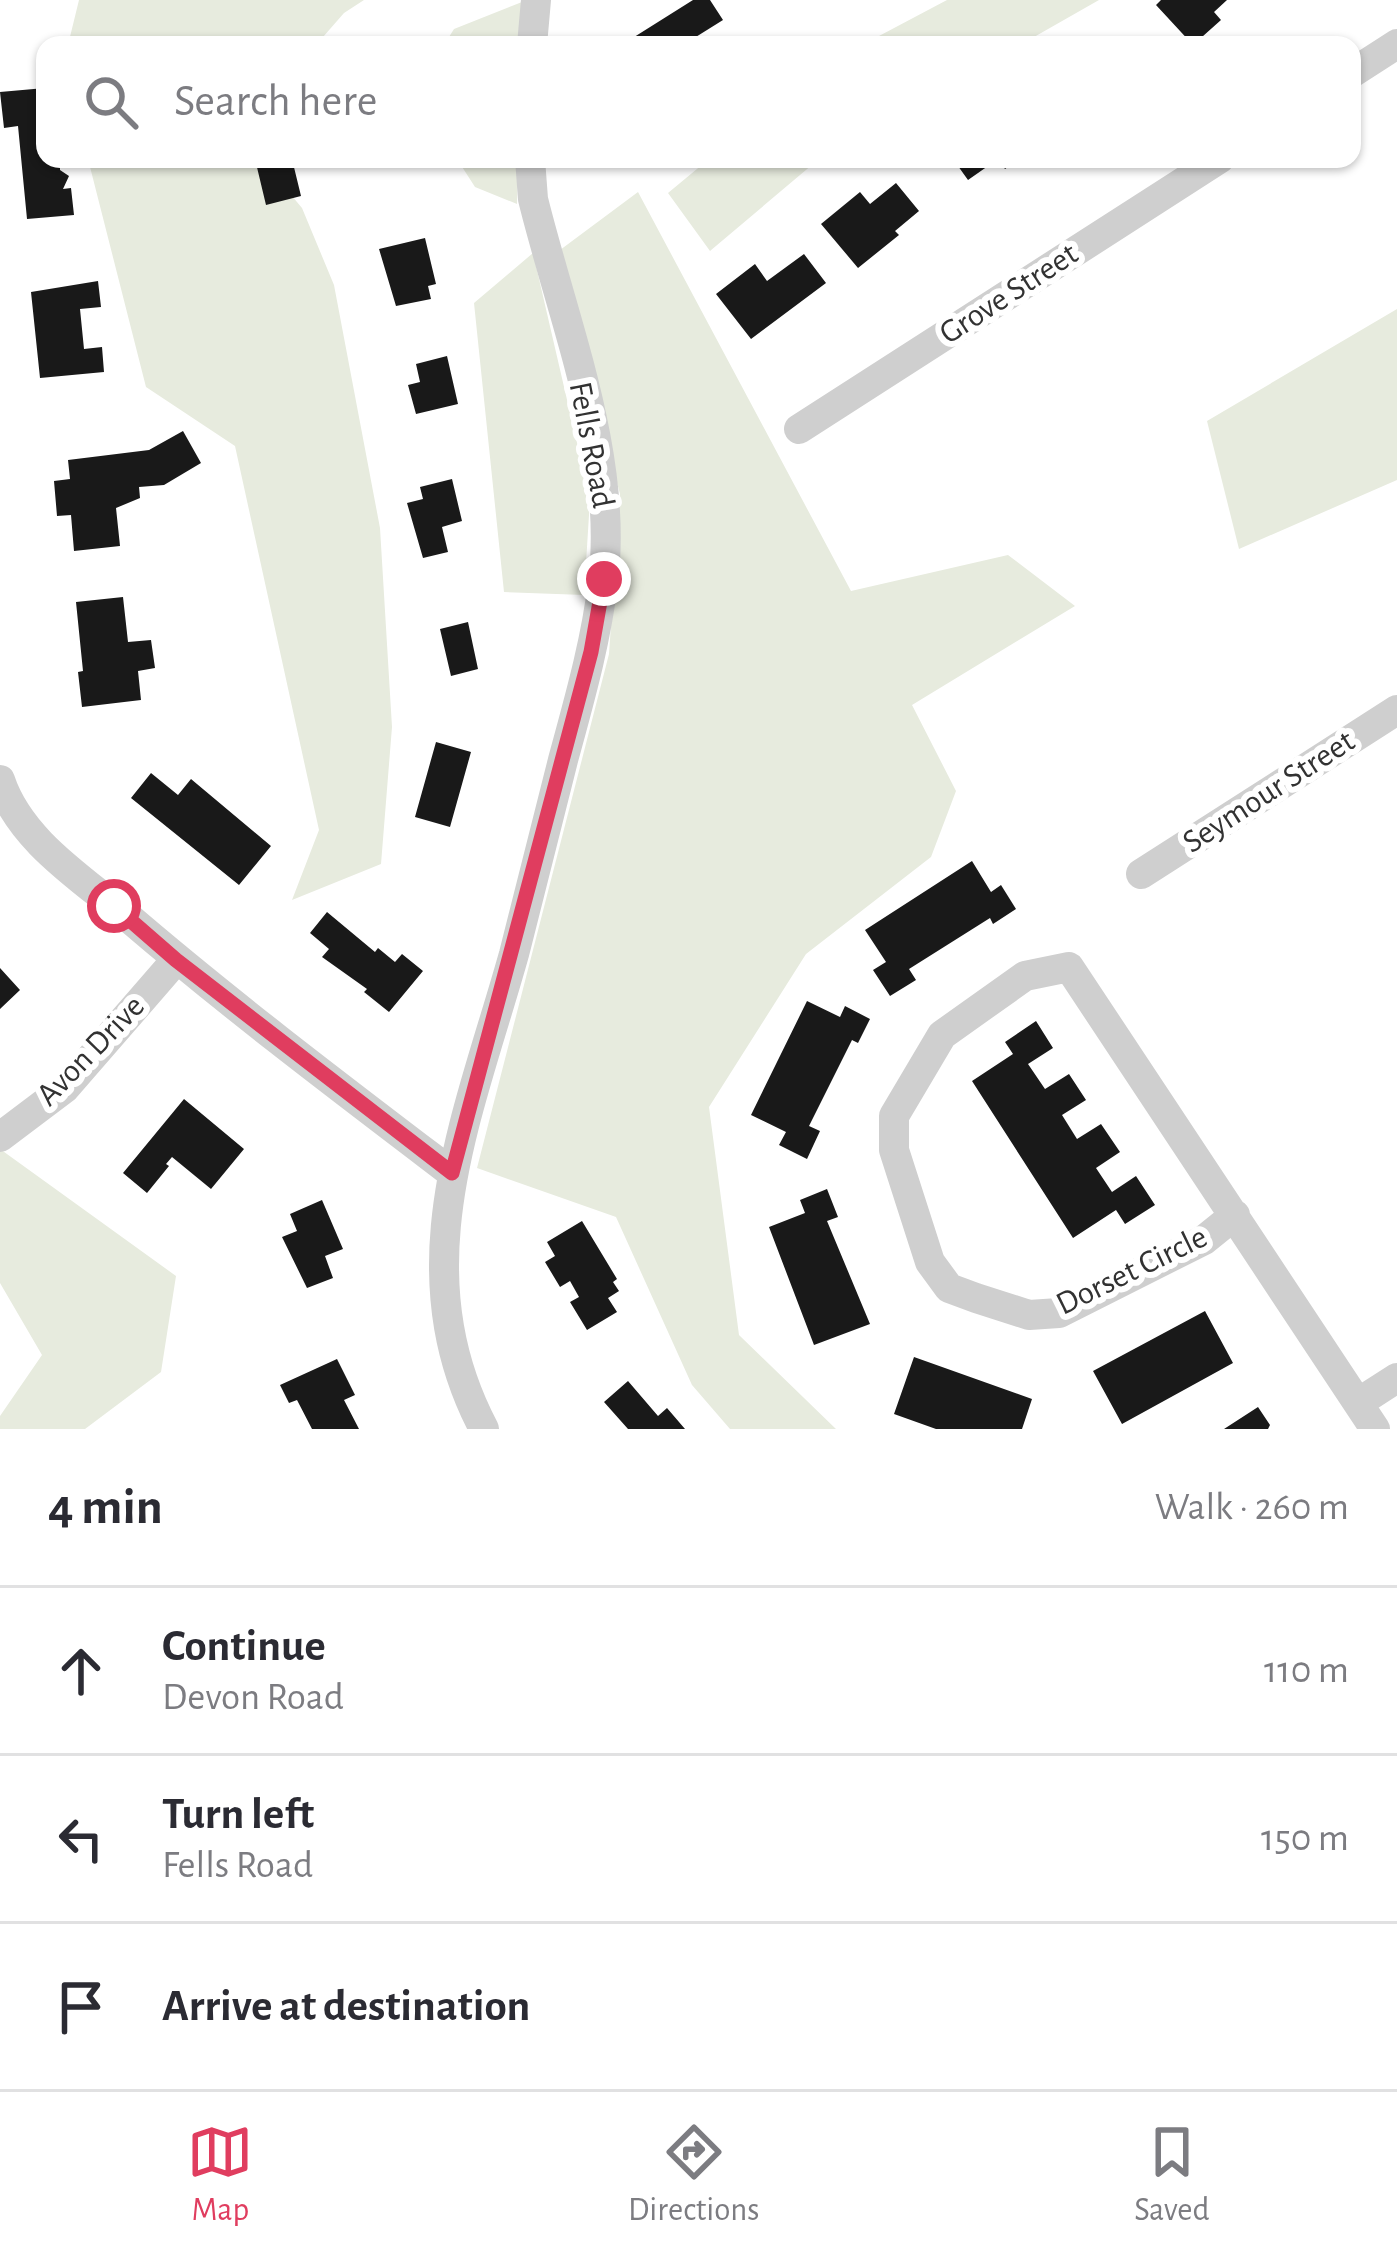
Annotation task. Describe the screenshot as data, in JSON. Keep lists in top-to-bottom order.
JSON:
{
  "streets": {
    "street": [
      "Grove Street",
      "Fells Road",
      "Seymour Street",
      "Avon Drive",
      "Dorset Circle"
    ]
  },
  "page": {
    "search": "Search here",
    "heading": ["4 min", "Walk · 260 m"],
    "list": [
      ["Continue", "Devon Road", "110 m"],
      ["Turn left", "Fells Road", "150 m"],
      "Arrive at destination"
    ],
    "nav": ["Map", "Directions", "Saved"]
  }
}
